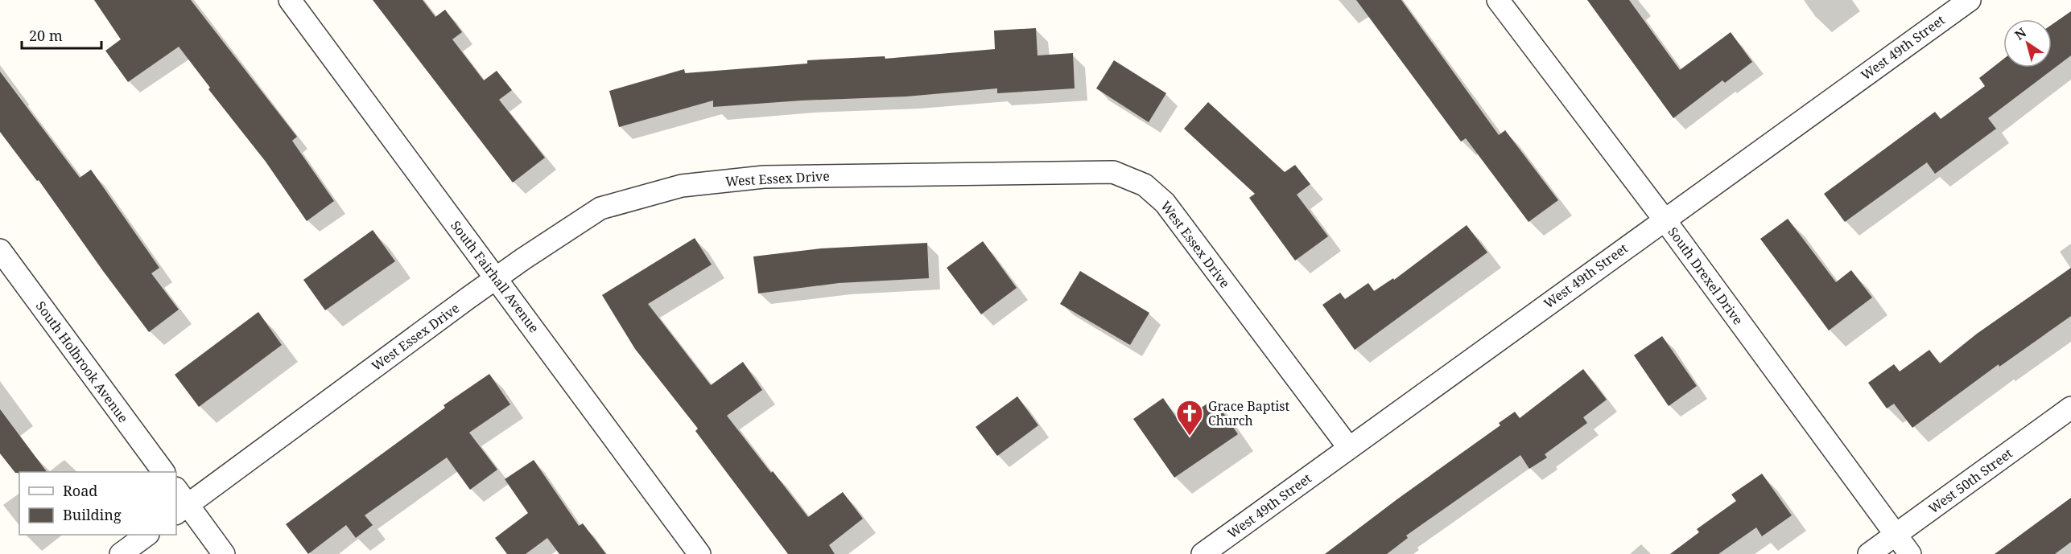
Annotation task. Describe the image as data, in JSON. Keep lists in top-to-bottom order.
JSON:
{
  "streets": {
    "street": [
      "West 49th Street",
      "West Essex Drive",
      "South Drexel Drive",
      "South Fairhall Avenue",
      "South Holbrook Avenue",
      "West 50th Street"
    ]
  },
  "crossings": [
    ["West 49th Street", "West Essex Drive"],
    ["West 49th Street", "South Drexel Drive"],
    ["West Essex Drive", "South Fairhall Avenue"],
    ["South Drexel Drive", "West 50th Street"]
  ],
  "places": {
    "church": ["Grace Baptist Church"]
  },
  "legend": ["Road", "Building"],
  "scale_bar": "20 m",
  "north": "top left"
}
